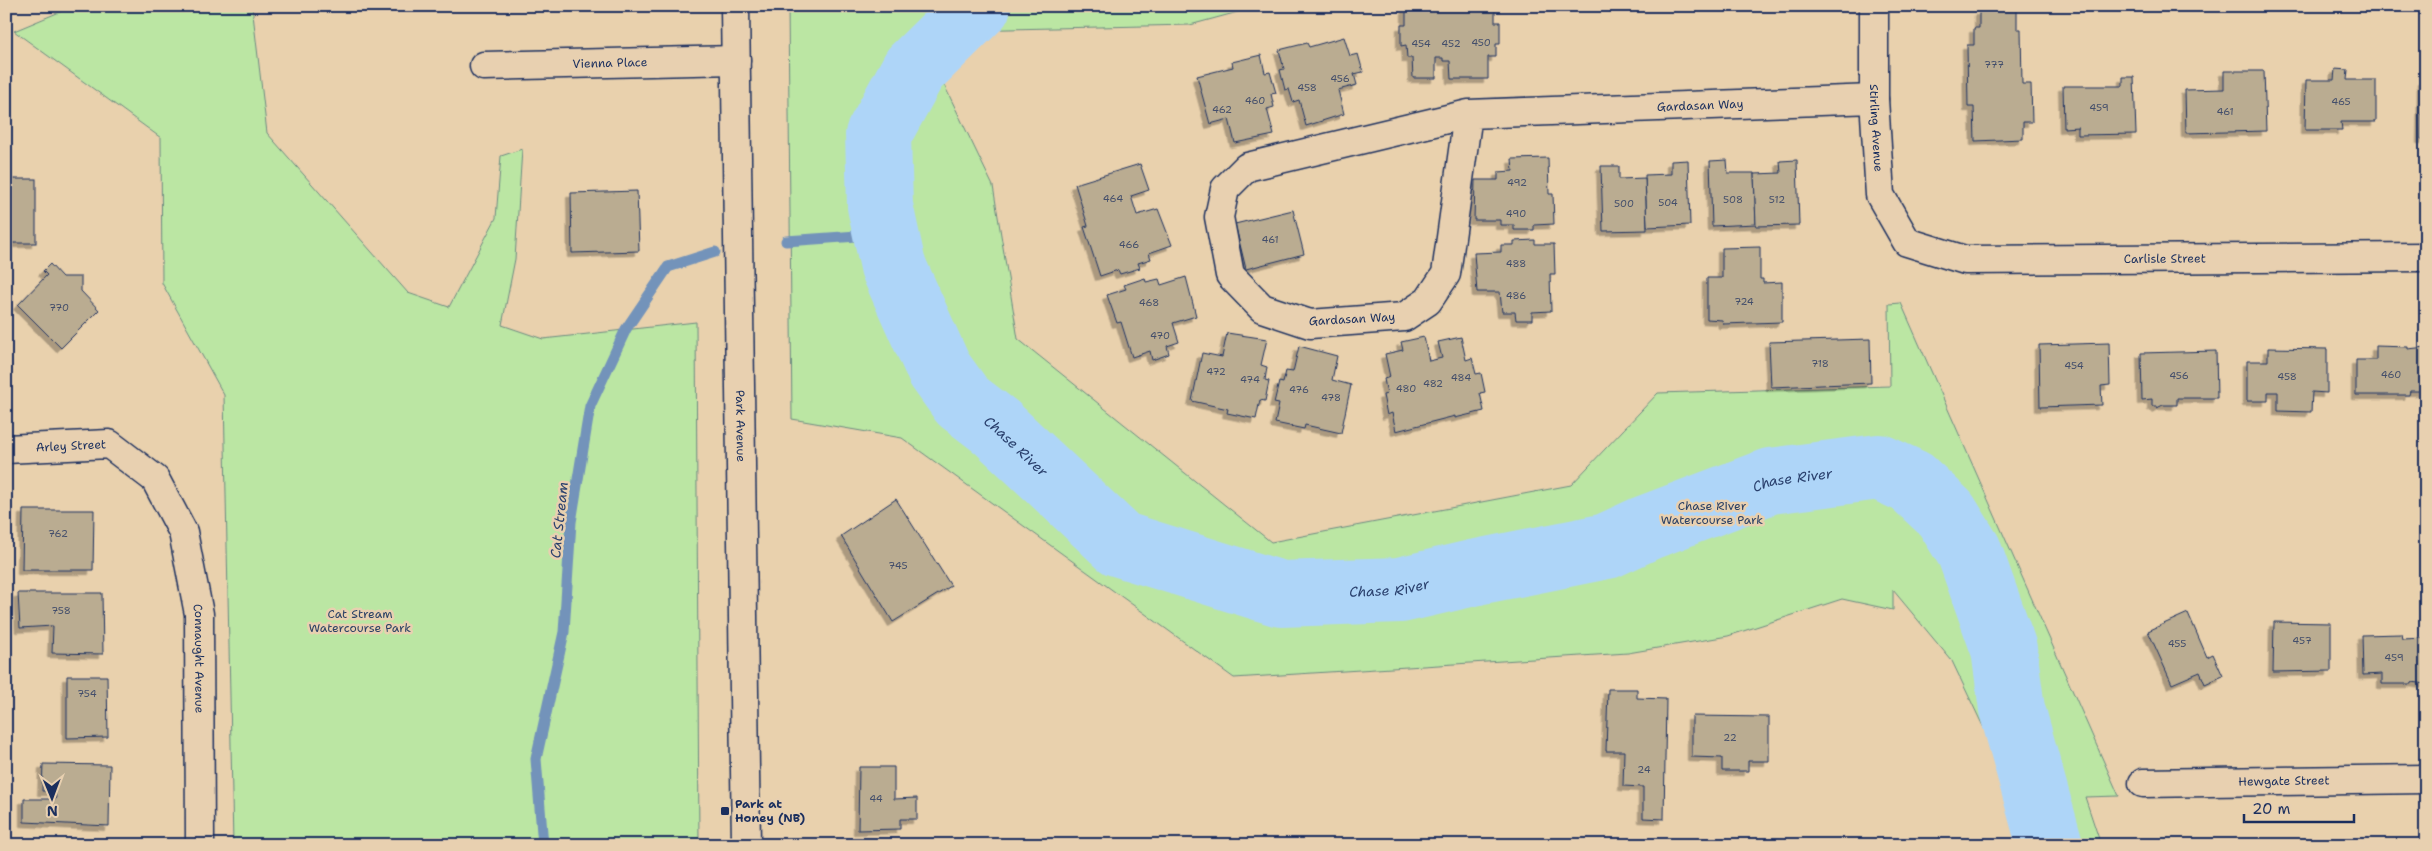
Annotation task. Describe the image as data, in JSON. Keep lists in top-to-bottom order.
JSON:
{
  "streets": {
    "street": [
      "Vienna Place",
      "Gardasan Way",
      "Stirling Avenue",
      "Carlisle Street",
      "Park Avenue",
      "Arley Street",
      "Connaught Avenue",
      "Hewgate Street"
    ]
  },
  "crossings": [
    ["Vienna Place", "Park Avenue"],
    ["Gardasan Way", "Stirling Avenue"],
    ["Stirling Avenue", "Carlisle Street"],
    ["Arley Street", "Connaught Avenue"]
  ],
  "water": ["Chase River", "Cat Stream"],
  "parks": ["Chase River Watercourse Park", "Cat Stream Watercourse Park"],
  "places": {
    "transit": ["Park at Honey (NB)"]
  },
  "house_numbers": [
    "450",
    "454",
    "452",
    "777",
    "456",
    "458",
    "460",
    "465",
    "459",
    "462",
    "461",
    "492",
    "464",
    "508",
    "512",
    "504",
    "500",
    "490",
    "461",
    "466",
    "488",
    "486",
    "724",
    "468",
    "770",
    "470",
    "718",
    "454",
    "472",
    "460",
    "456",
    "458",
    "484",
    "474",
    "482",
    "480",
    "476",
    "478",
    "762",
    "745",
    "758",
    "457",
    "455",
    "459",
    "754",
    "22",
    "24",
    "44"
  ],
  "scale_bar": "20 m",
  "north": "bottom"
}
